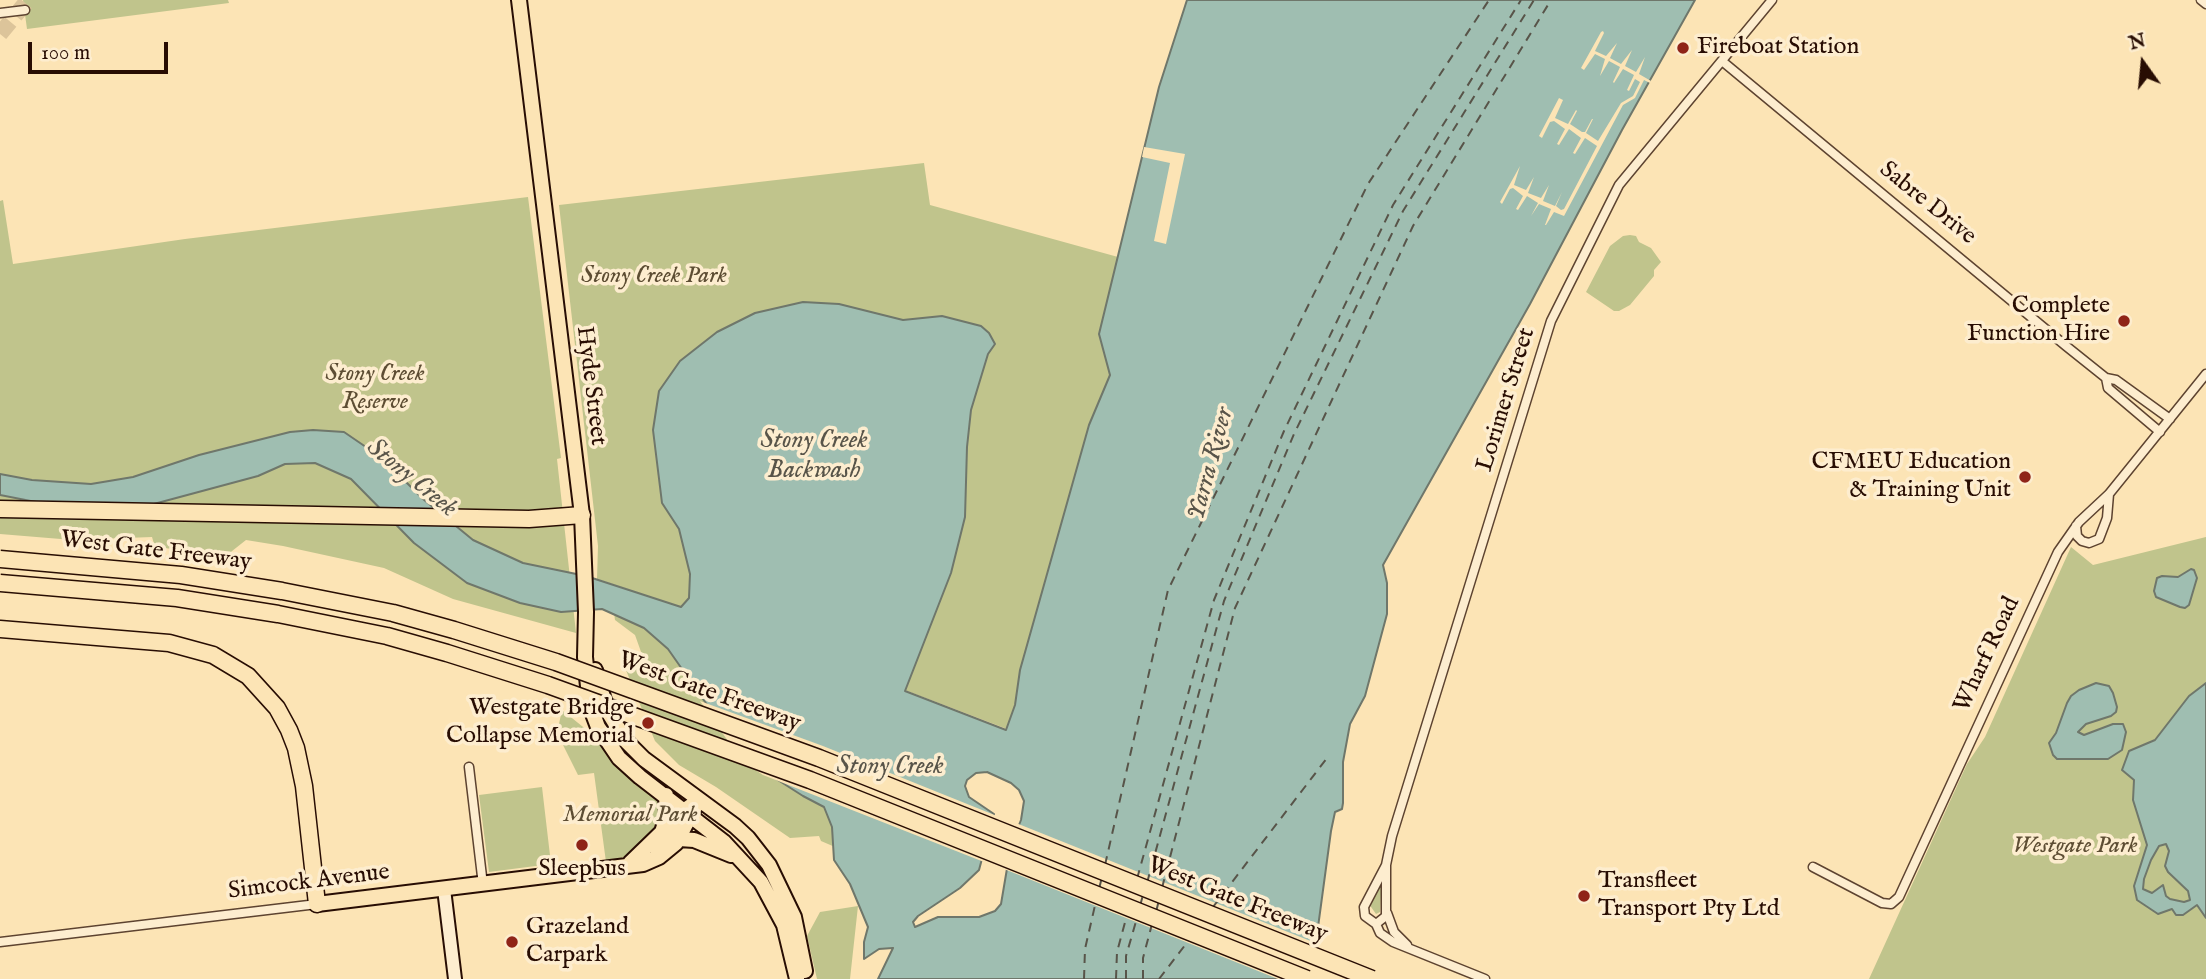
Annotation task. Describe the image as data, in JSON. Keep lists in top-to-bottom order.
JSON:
{
  "streets": {
    "highway": ["West Gate Freeway"],
    "main road": ["Hyde Street", "Simcock Avenue"],
    "street": ["Sabre Drive", "Lorimer Street", "Wharf Road"]
  },
  "crossings": [
    ["Sabre Drive", "Lorimer Street"],
    ["Sabre Drive", "Wharf Road"]
  ],
  "water": ["Stony Creek Backwash", "Yarra River", "Stony Creek"],
  "parks": [
    "Stony Creek Park",
    "Stony Creek Reserve",
    "Memorial Park",
    "Westgate Park"
  ],
  "places": [
    "Fireboat Station",
    "Complete Function Hire",
    "CFMEU Education & Training Unit",
    "Westgate Bridge Collapse Memorial",
    "Sleepbus",
    "Transfleet Transport Pty Ltd",
    "Grazeland Carpark"
  ],
  "scale_bar": "100 m",
  "north": "top"
}
